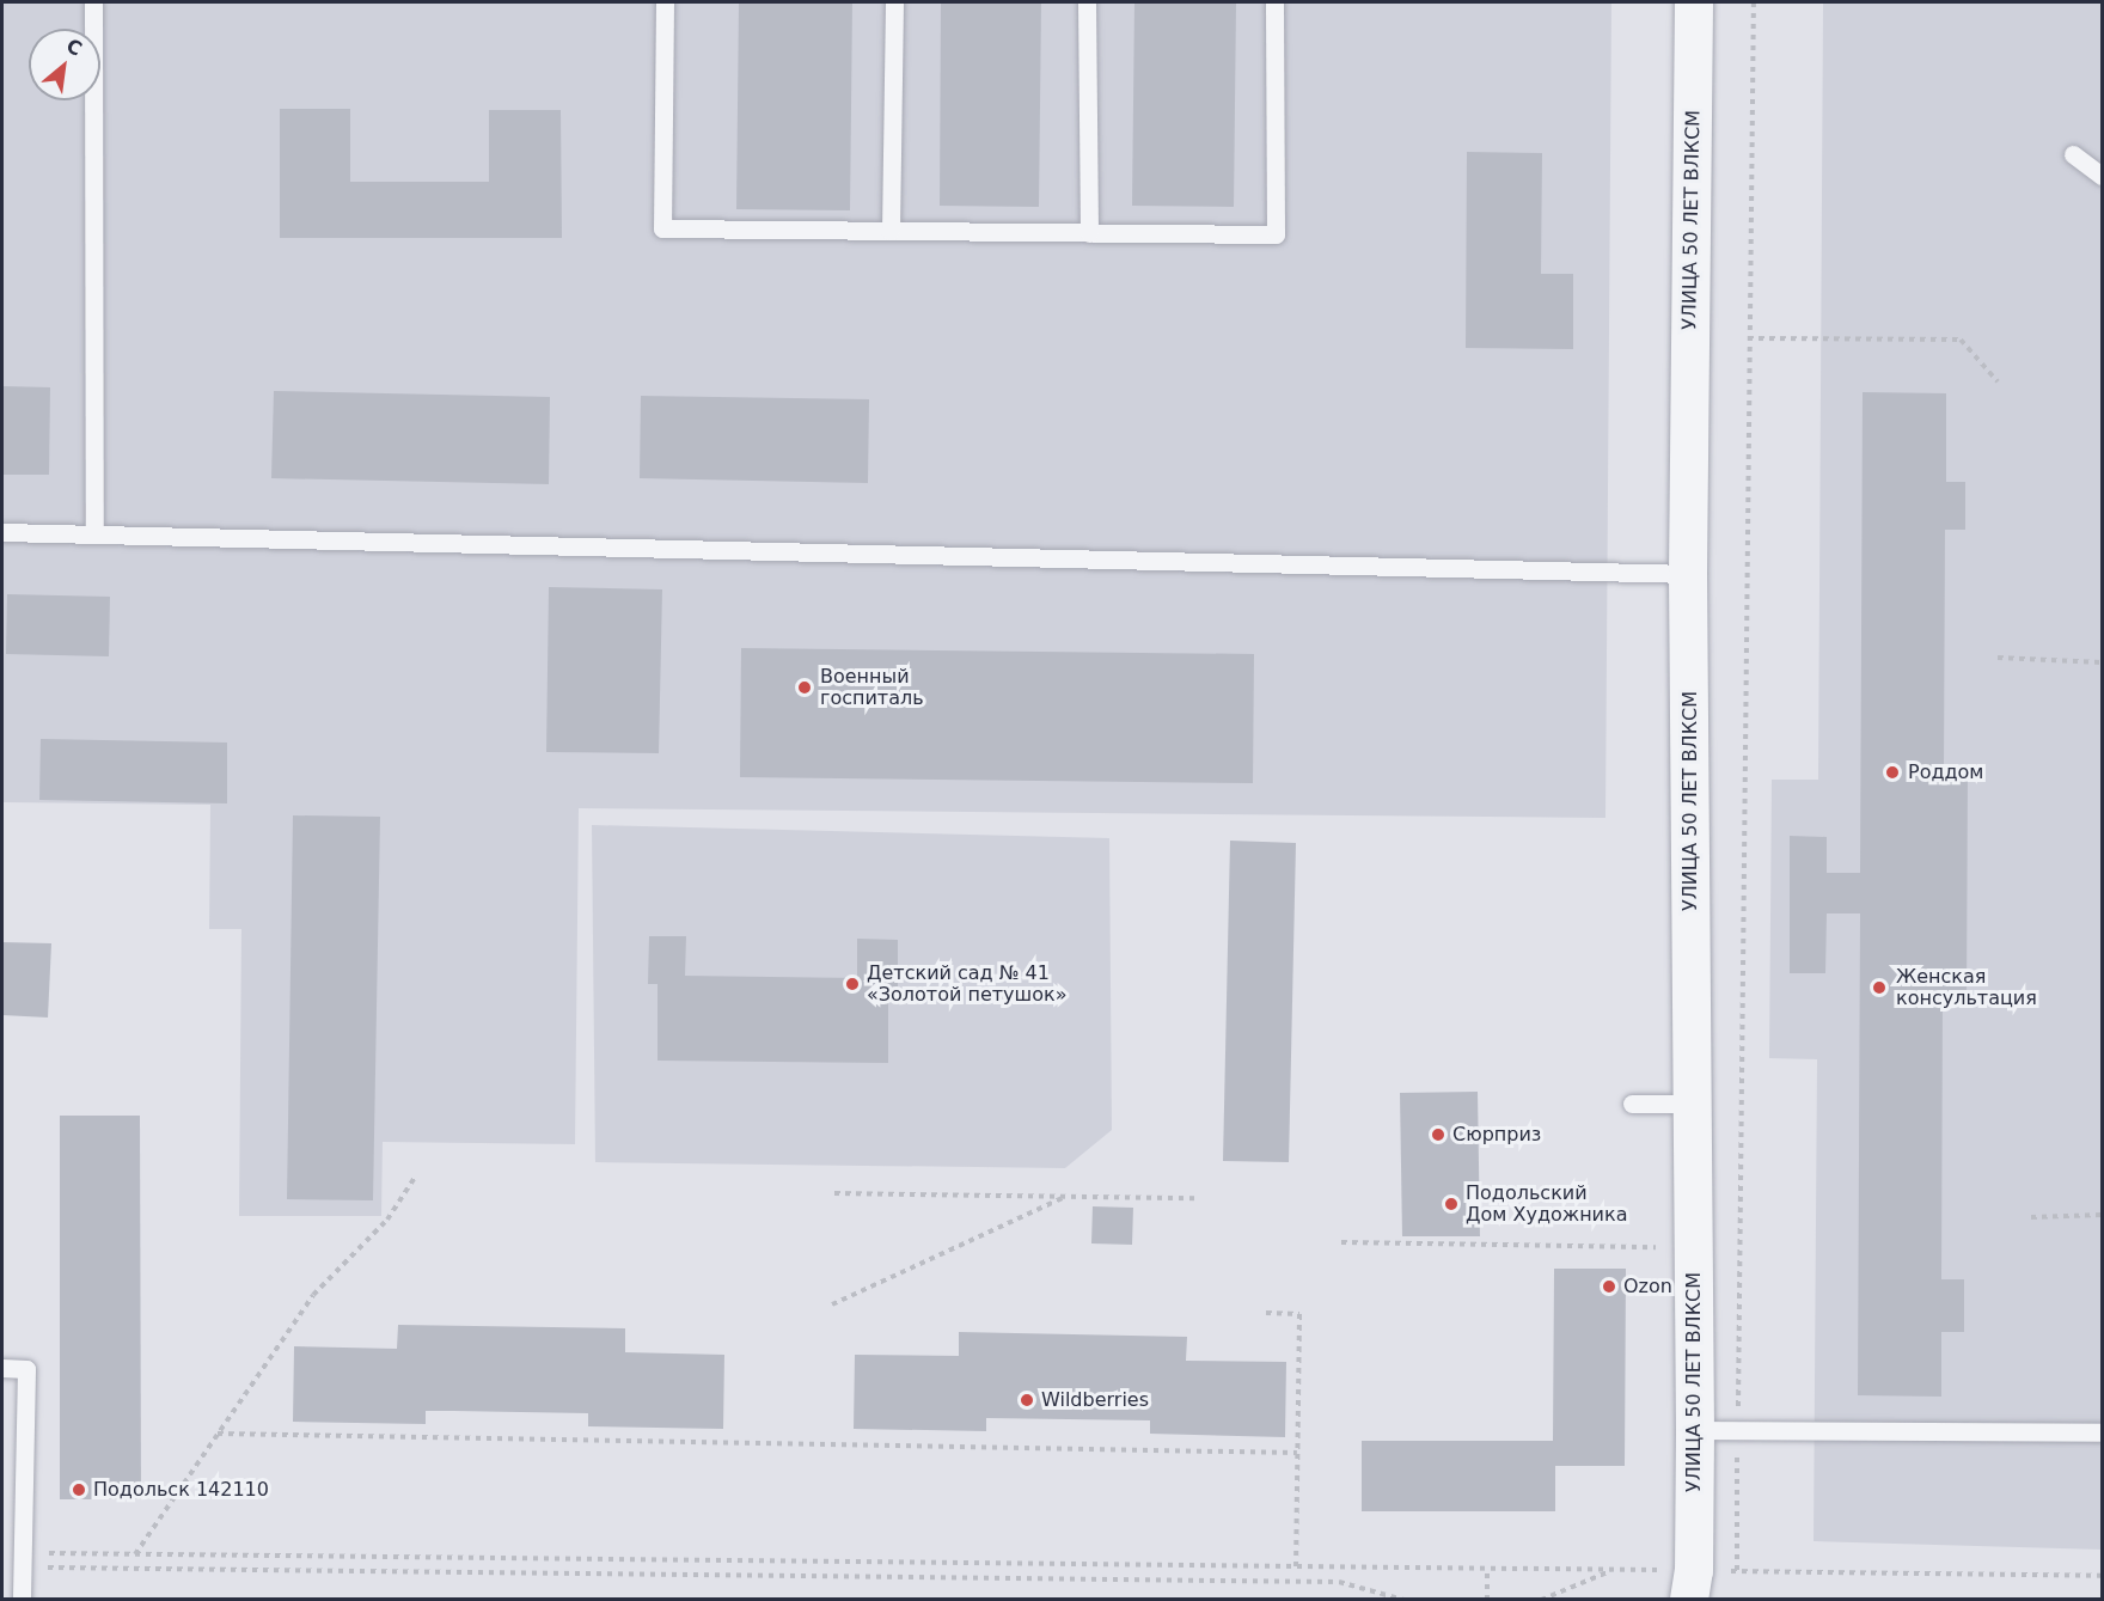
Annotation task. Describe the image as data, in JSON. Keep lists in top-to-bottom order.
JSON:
{
  "streets": {
    "street": ["УЛИЦА 50 ЛЕТ ВЛКСМ"]
  },
  "places": [
    "Военный госпиталь",
    "Роддом",
    "Детский сад № 41 «Золотой петушок»",
    "Женская консультация",
    "Сюрприз",
    "Подольский Дом Художника",
    "Ozon",
    "Wildberries",
    "Подольск 142110"
  ],
  "north": "top right"
}
